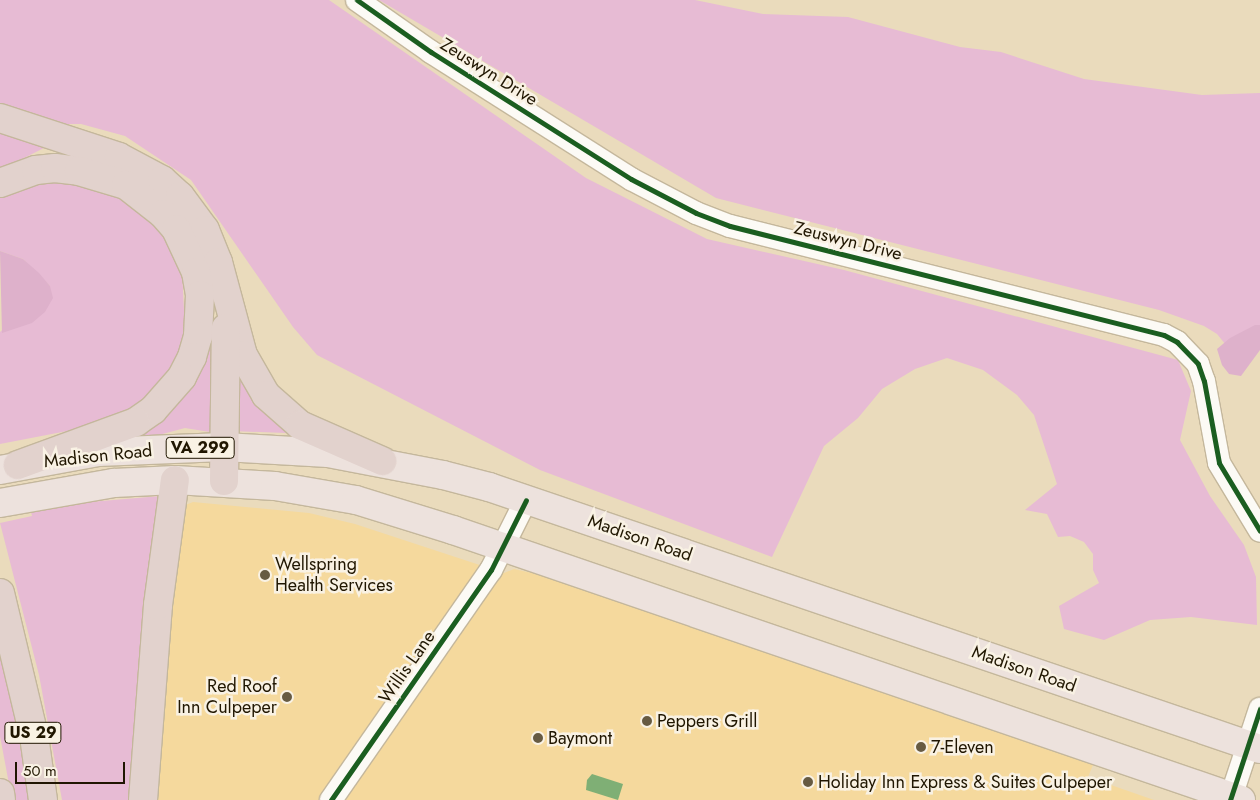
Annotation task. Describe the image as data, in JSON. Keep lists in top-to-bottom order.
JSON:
{
  "streets": {
    "highway": ["US 29"],
    "main road": ["VA 299", "Madison Road"],
    "street": ["Zeuswyn Drive", "Willis Lane"]
  },
  "crossings": [
    ["Madison Road", "Willis Lane"]
  ],
  "places": [
    "Wellspring Health Services",
    "Red Roof Inn Culpeper",
    "Peppers Grill",
    "Baymont",
    "7-Eleven",
    "Holiday Inn Express & Suites Culpeper"
  ],
  "scale_bar": "50 m"
}
